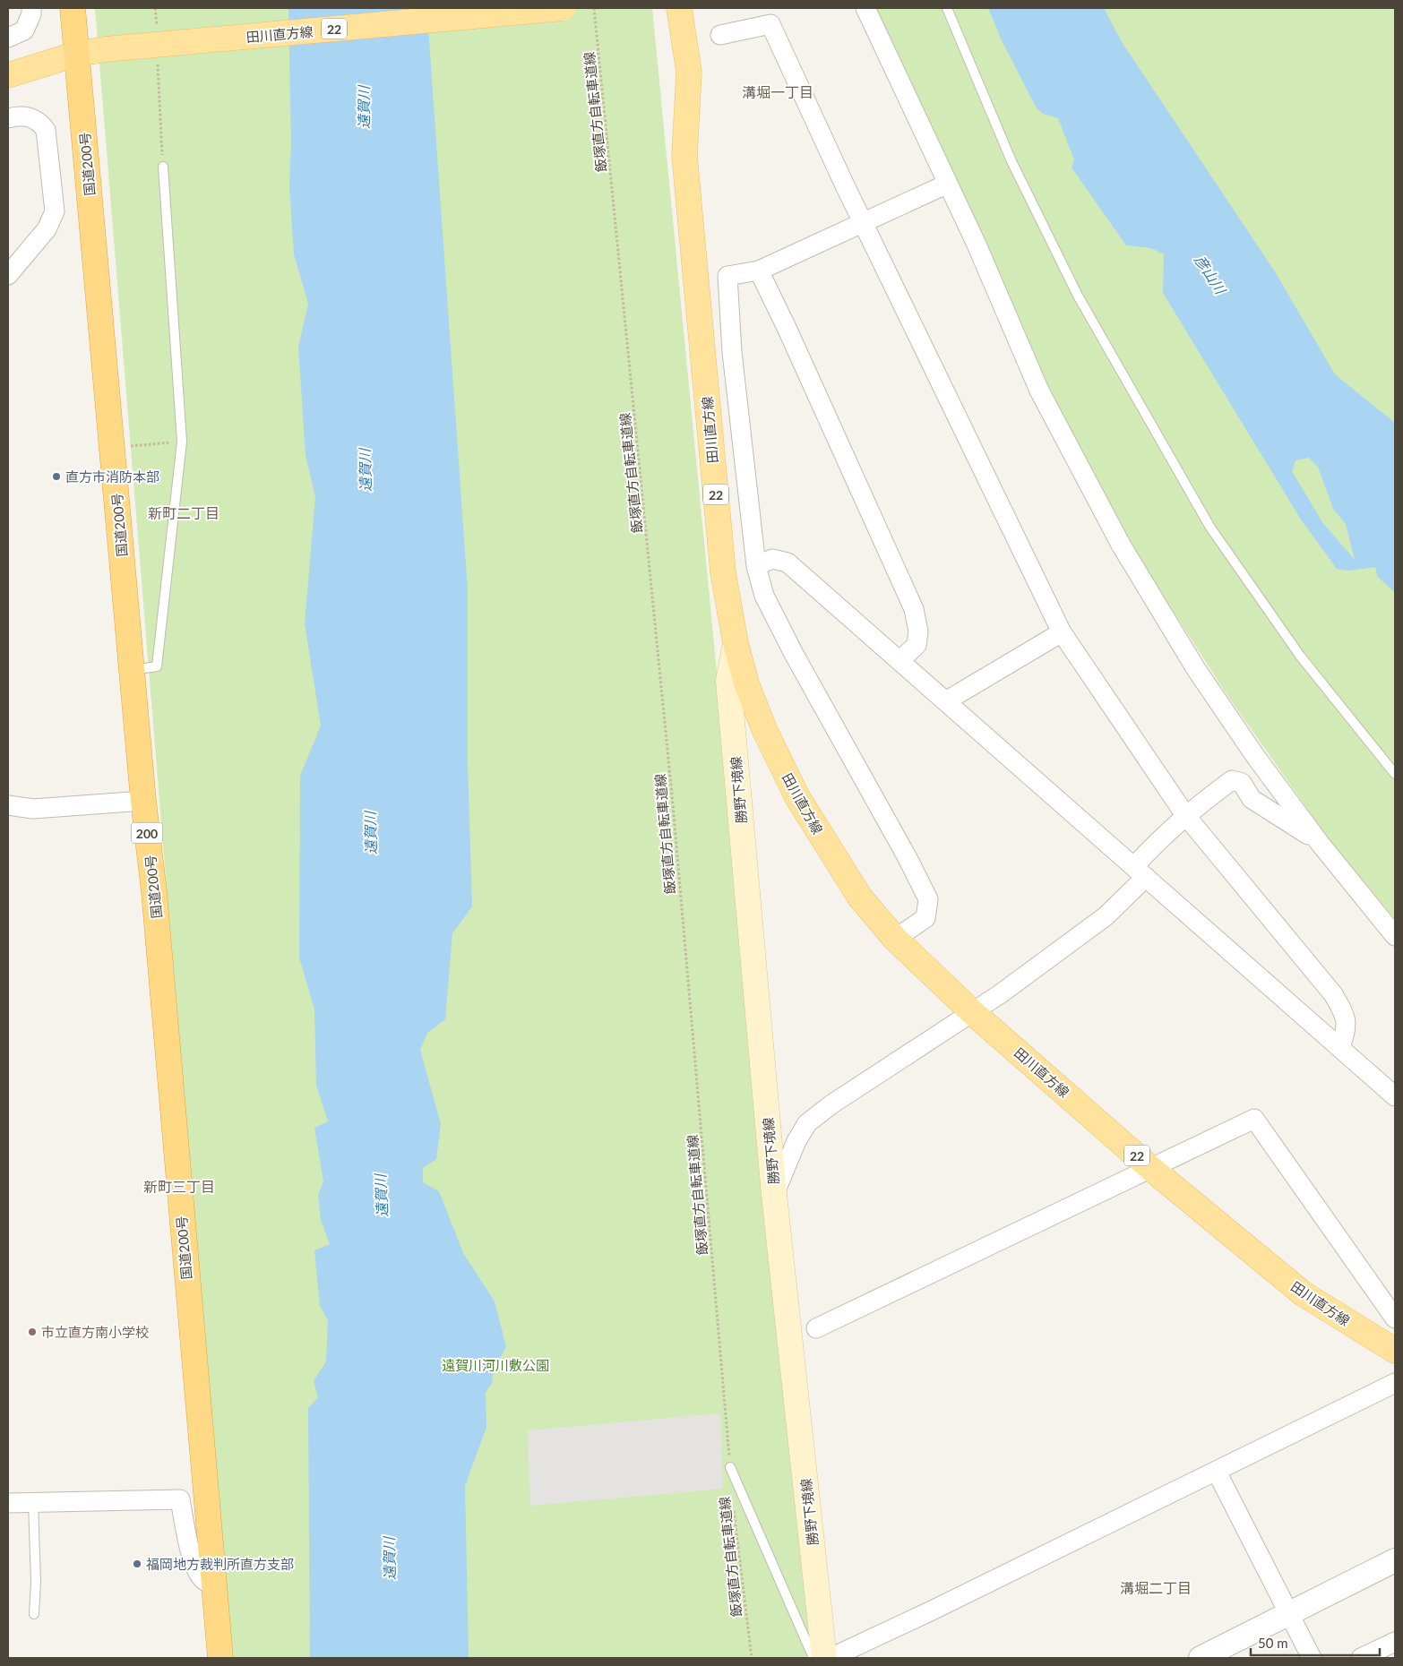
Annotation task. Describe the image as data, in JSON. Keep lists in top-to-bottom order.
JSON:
{
  "streets": {
    "highway": ["国道200号", "200"],
    "main road": ["22", "田川直方線", "勝野下境線"],
    "path": ["飯塚直方自転車道線"]
  },
  "crossings": [
    ["田川直方線", "国道200号"],
    ["田川直方線", "勝野下境線"]
  ],
  "districts": [
    "溝堀一丁目",
    "新町二丁目",
    "新町三丁目",
    "溝堀二丁目"
  ],
  "water": ["遠賀川", "彦山川"],
  "parks": ["遠賀川河川敷公園"],
  "places": ["直方市消防本部", "市立直方南小学校", "福岡地方裁判所直方支部"],
  "scale_bar": "50 m"
}
